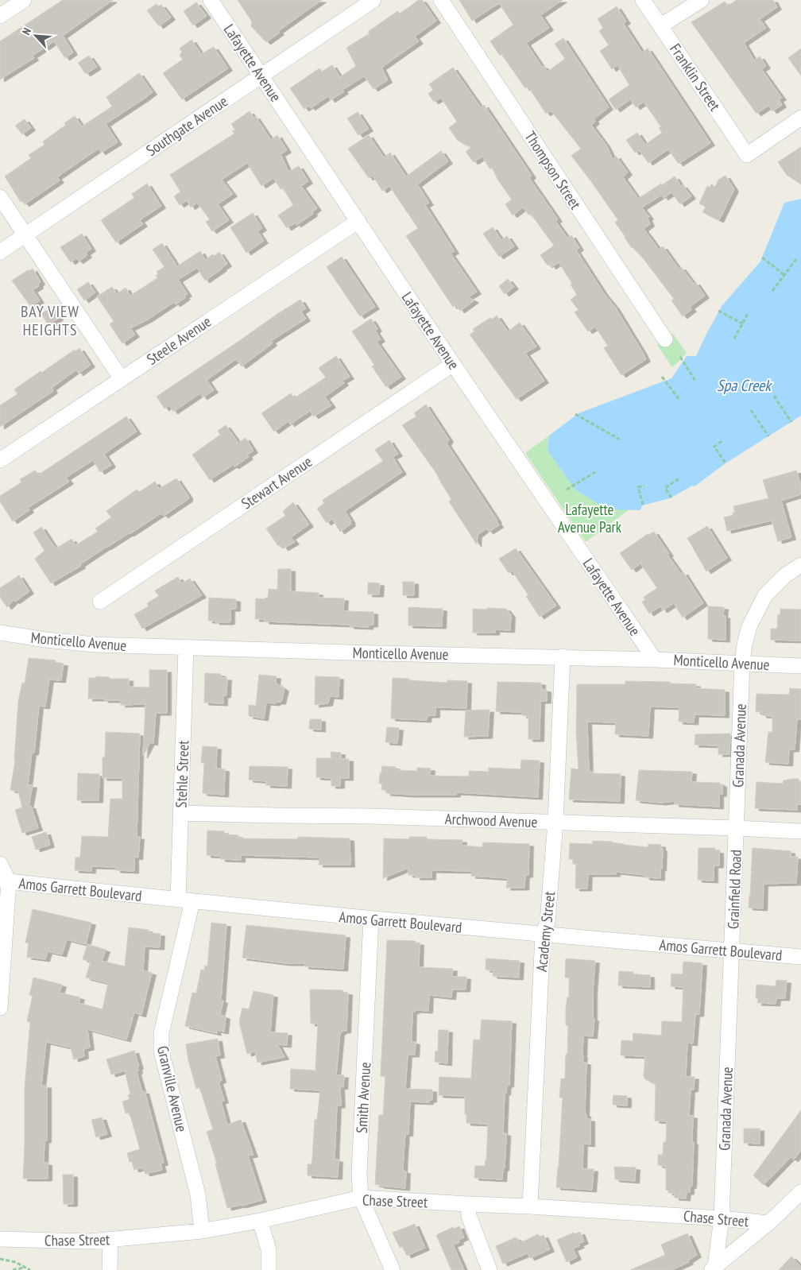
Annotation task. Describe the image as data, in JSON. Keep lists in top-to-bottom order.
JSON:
{
  "streets": {
    "street": [
      "Lafayette Avenue",
      "Franklin Street",
      "Southgate Avenue",
      "Thompson Street",
      "Steele Avenue",
      "Stewart Avenue",
      "Monticello Avenue",
      "Granada Avenue",
      "Stehle Street",
      "Archwood Avenue",
      "Amos Garrett Boulevard",
      "Grainfield Road",
      "Academy Street",
      "Granville Avenue",
      "Smith Avenue",
      "Chase Street"
    ]
  },
  "crossings": [
    ["Lafayette Avenue", "Southgate Avenue"],
    ["Lafayette Avenue", "Steele Avenue"],
    ["Lafayette Avenue", "Stewart Avenue"],
    ["Lafayette Avenue", "Monticello Avenue"],
    ["Monticello Avenue", "Granada Avenue"],
    ["Monticello Avenue", "Stehle Street"],
    ["Monticello Avenue", "Academy Street"],
    ["Granada Avenue", "Archwood Avenue"],
    ["Granada Avenue", "Amos Garrett Boulevard"],
    ["Granada Avenue", "Grainfield Road"],
    ["Granada Avenue", "Chase Street"],
    ["Stehle Street", "Archwood Avenue"],
    ["Stehle Street", "Amos Garrett Boulevard"],
    ["Stehle Street", "Granville Avenue"],
    ["Archwood Avenue", "Grainfield Road"],
    ["Archwood Avenue", "Academy Street"],
    ["Amos Garrett Boulevard", "Grainfield Road"],
    ["Amos Garrett Boulevard", "Academy Street"],
    ["Amos Garrett Boulevard", "Granville Avenue"],
    ["Amos Garrett Boulevard", "Smith Avenue"],
    ["Academy Street", "Chase Street"],
    ["Granville Avenue", "Chase Street"],
    ["Smith Avenue", "Chase Street"]
  ],
  "districts": ["BAY VIEW HEIGHTS"],
  "water": ["Spa Creek"],
  "parks": ["Lafayette Avenue Park"],
  "north": "top left"
}
